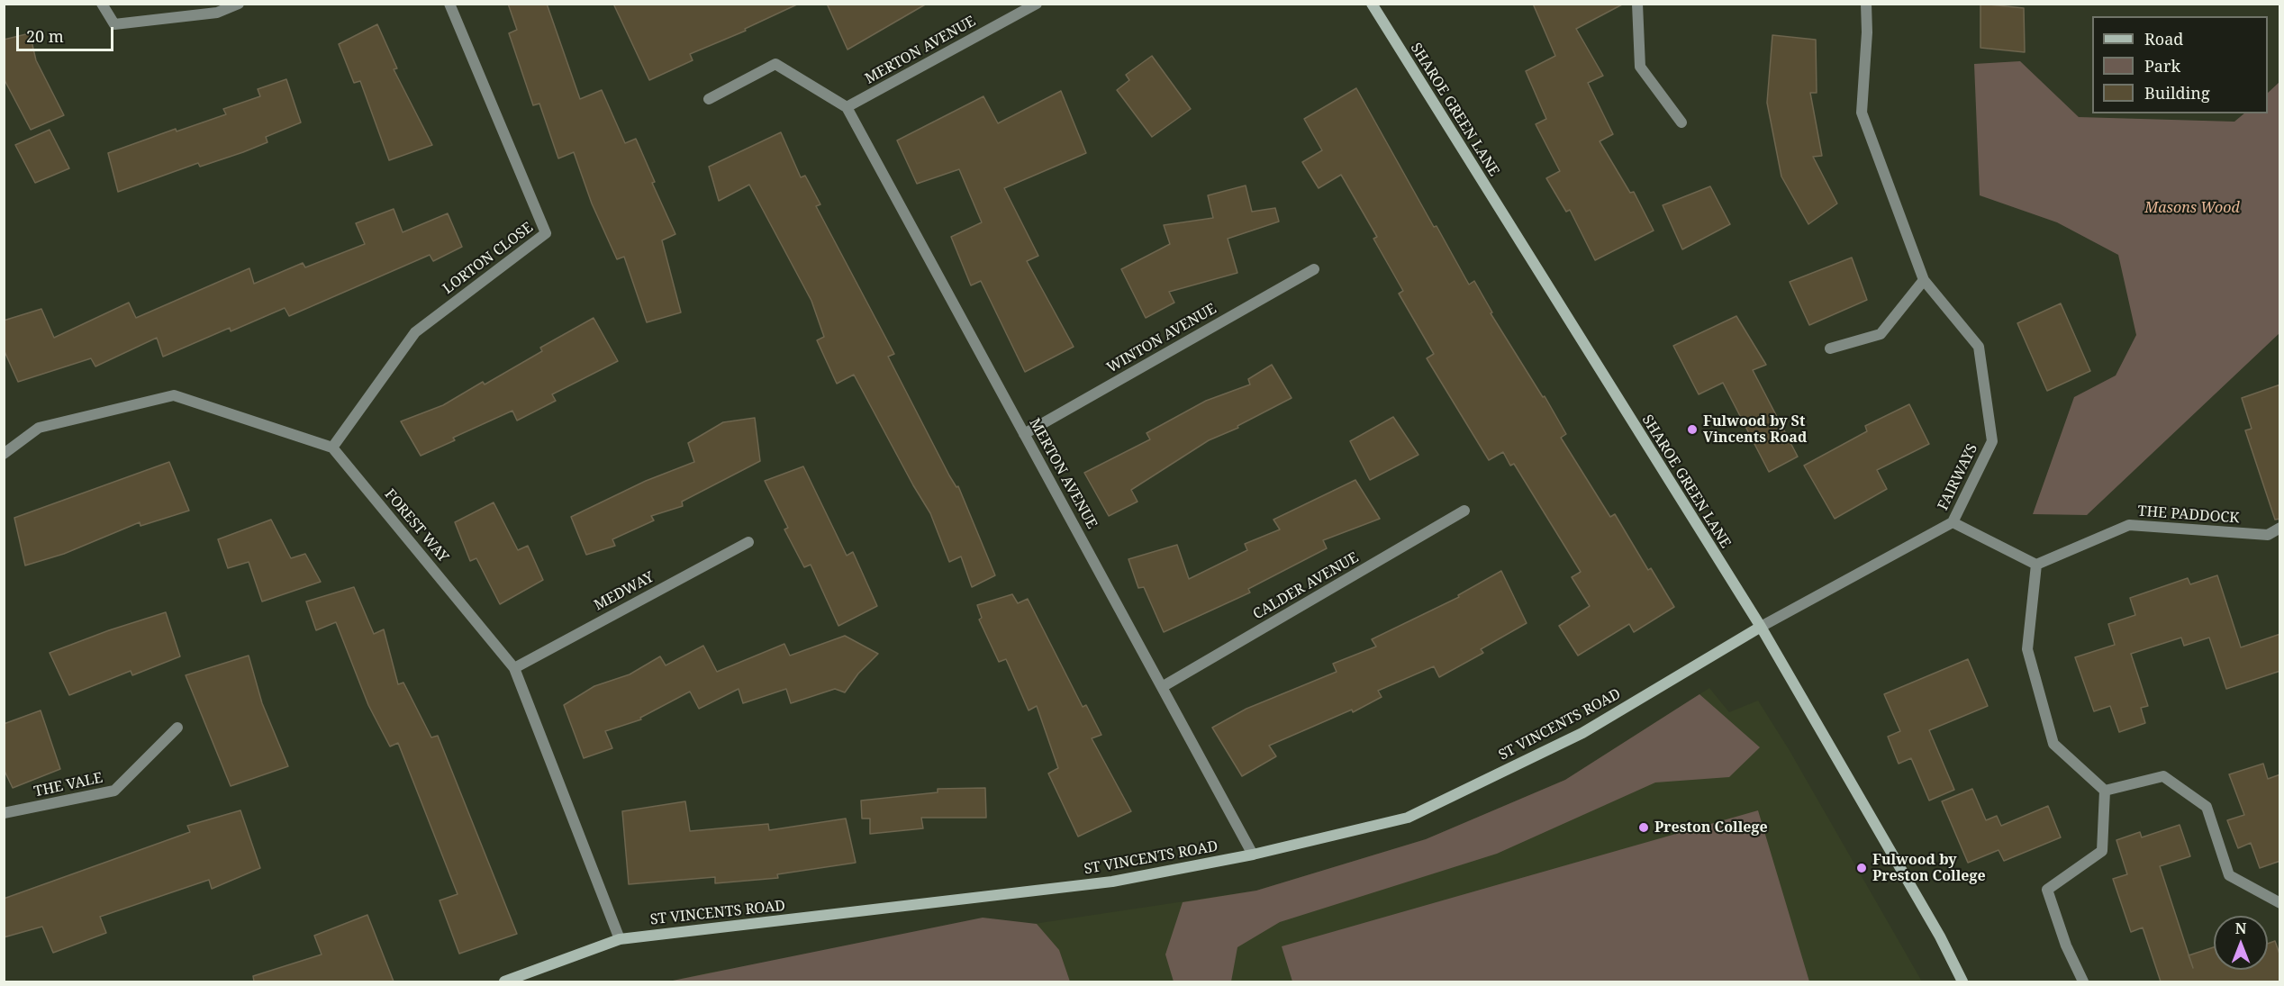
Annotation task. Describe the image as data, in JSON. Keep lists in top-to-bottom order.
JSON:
{
  "streets": {
    "street": [
      "MERTON AVENUE",
      "SHAROE GREEN LANE",
      "LORTON CLOSE",
      "WINTON AVENUE",
      "FAIRWAYS",
      "THE PADDOCK",
      "FOREST WAY",
      "CALDER AVENUE",
      "MEDWAY",
      "ST VINCENTS ROAD",
      "THE VALE"
    ]
  },
  "crossings": [
    ["MERTON AVENUE", "WINTON AVENUE"],
    ["MERTON AVENUE", "CALDER AVENUE"],
    ["MERTON AVENUE", "ST VINCENTS ROAD"],
    ["SHAROE GREEN LANE", "FAIRWAYS"],
    ["SHAROE GREEN LANE", "ST VINCENTS ROAD"],
    ["LORTON CLOSE", "FOREST WAY"],
    ["FAIRWAYS", "ST VINCENTS ROAD"],
    ["FOREST WAY", "MEDWAY"],
    ["FOREST WAY", "ST VINCENTS ROAD"]
  ],
  "parks": ["Masons Wood"],
  "places": ["Fulwood by St Vincents Road", "Preston College", "Fulwood by Preston College"],
  "legend": ["Road", "Park", "Building"],
  "scale_bar": "20 m",
  "north": "top"
}
